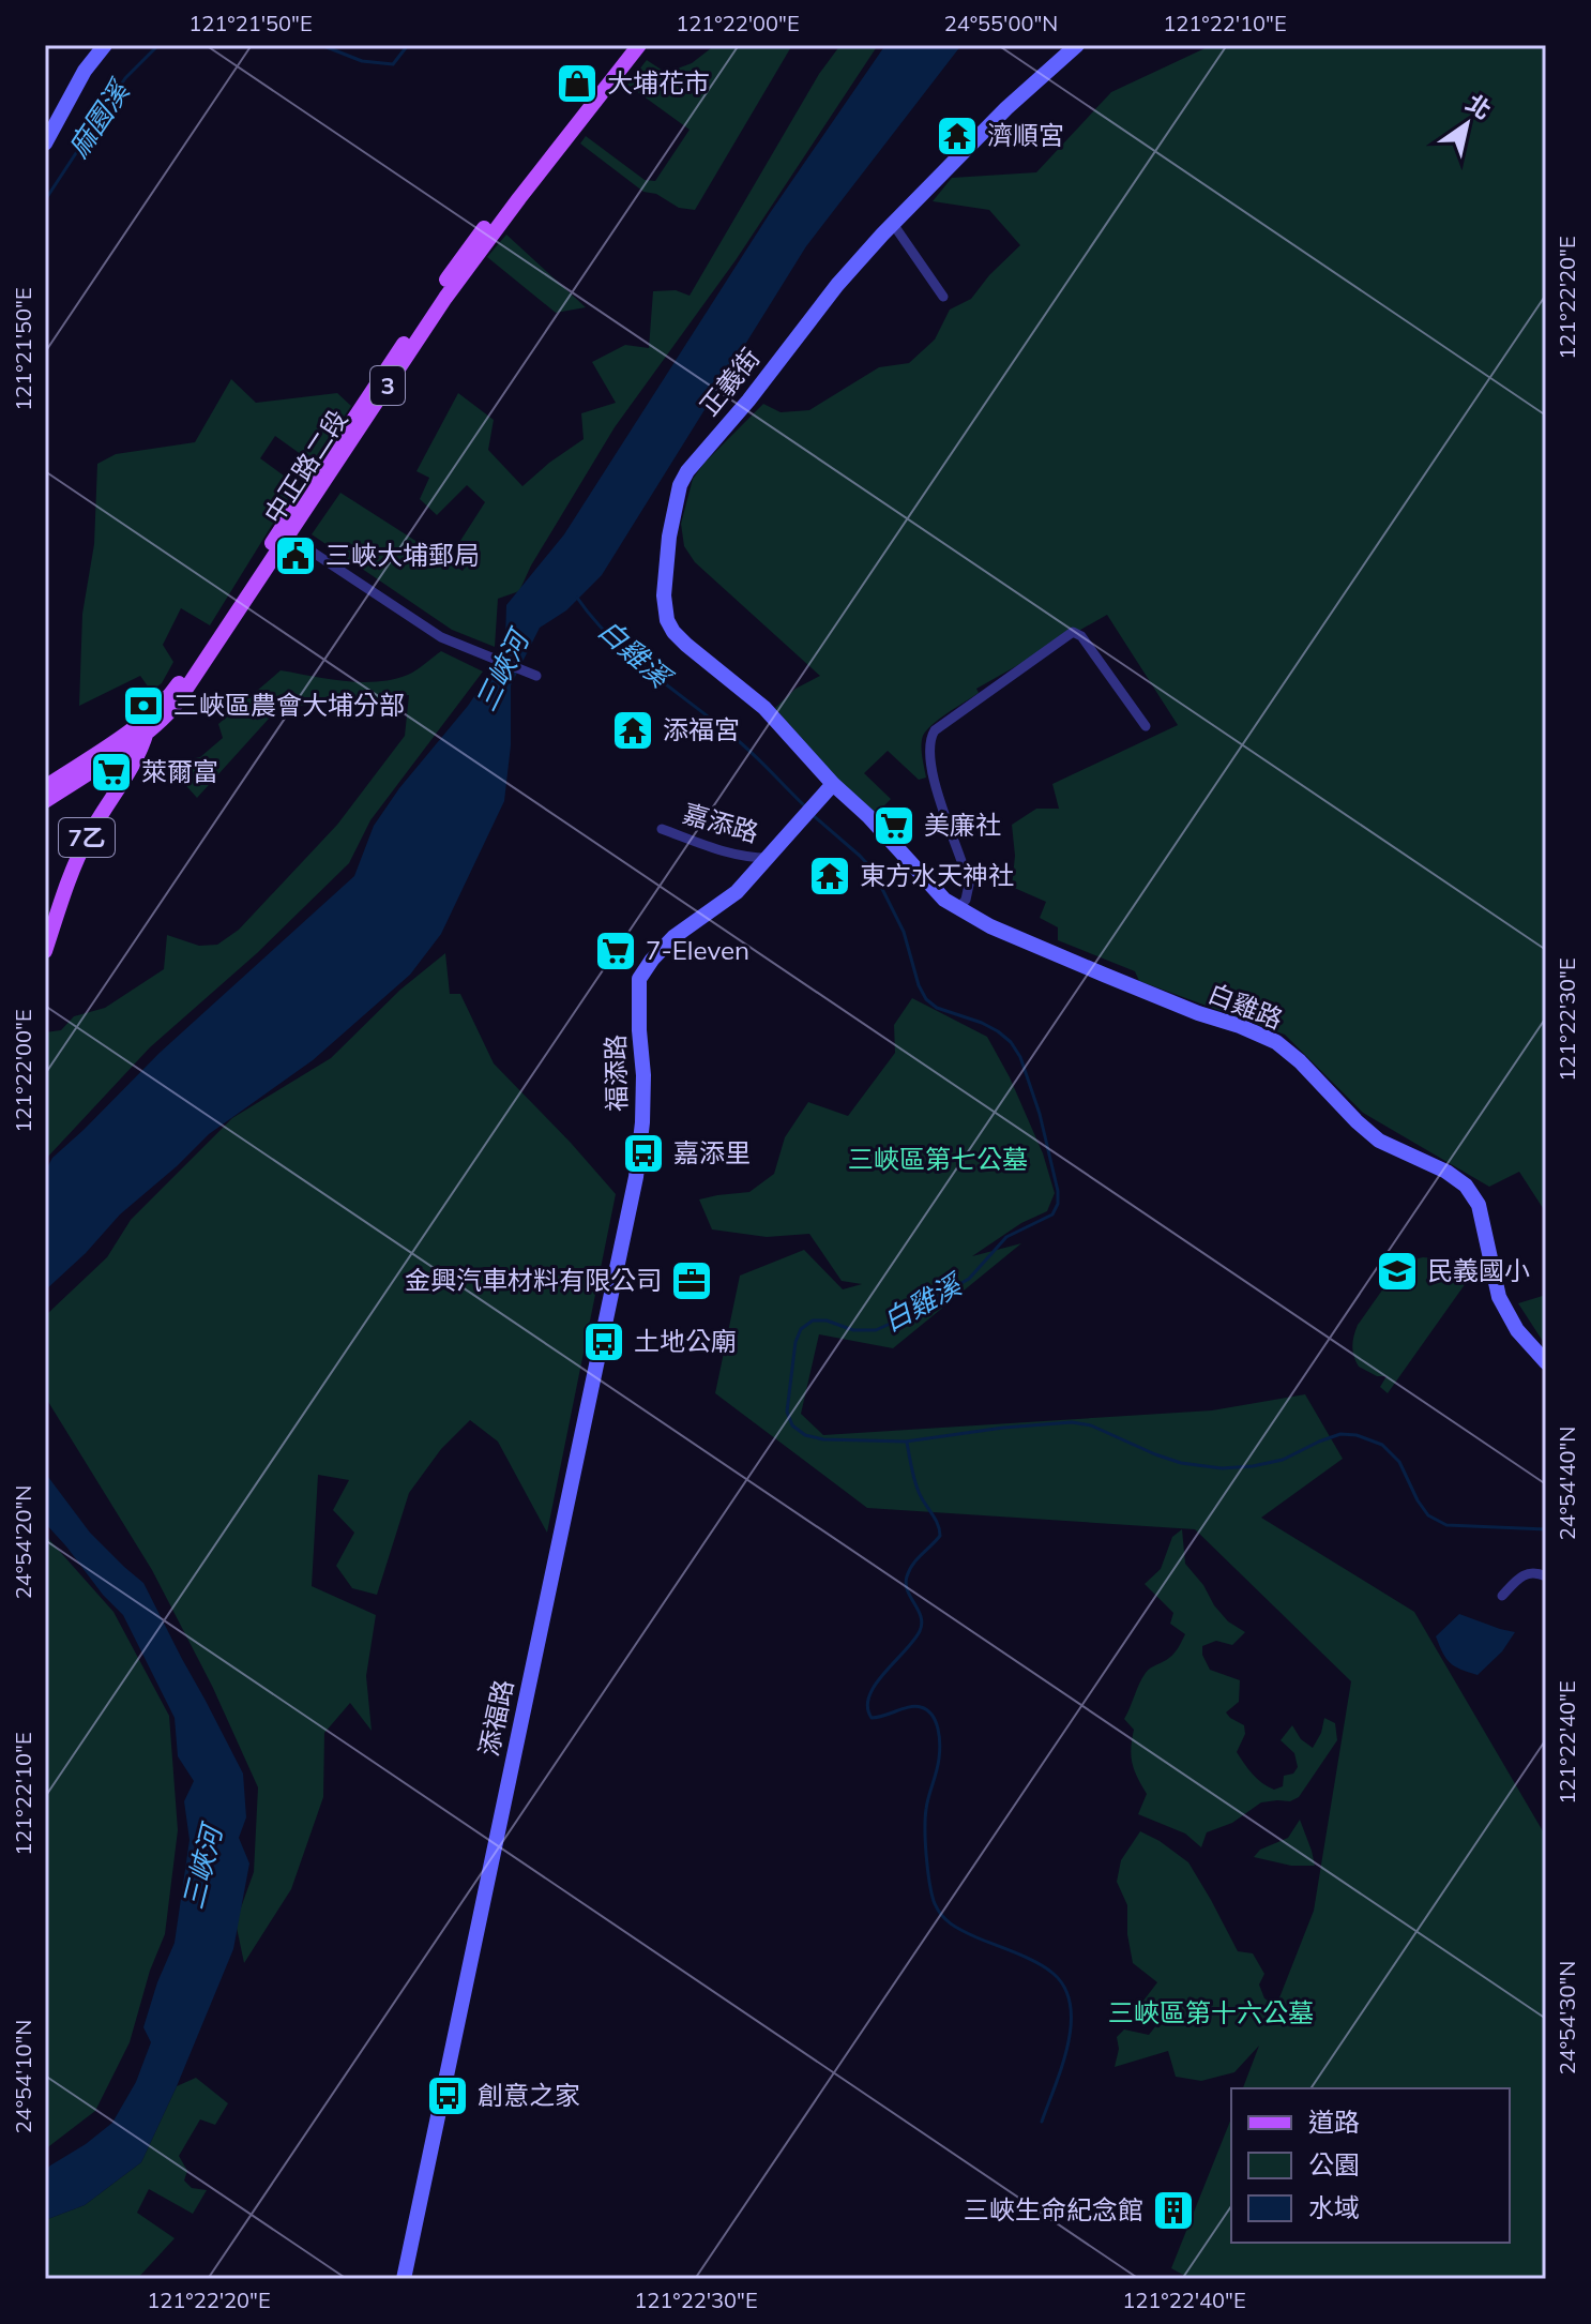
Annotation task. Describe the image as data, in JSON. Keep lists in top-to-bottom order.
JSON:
{
  "streets": {
    "main road": ["3", "中正路二段", "7乙"],
    "street": [
      "正義街",
      "嘉添路",
      "白雞路",
      "福添路",
      "添福路"
    ]
  },
  "crossings": [
    ["正義街", "白雞路"],
    ["中正路二段", "7乙"],
    ["嘉添路", "福添路"],
    ["福添路", "添福路"]
  ],
  "water": ["麻園溪", "白雞溪", "三峽河"],
  "parks": ["三峽區第七公墓", "三峽區第十六公墓"],
  "places": {
    "shop": ["大埔花市"],
    "temple": ["濟順宮", "添福宮", "東方水天神社"],
    "public building": ["三峽大埔郵局"],
    "bank": ["三峽區農會大埔分部"],
    "supermarket": ["萊爾富", "美廉社", "7-Eleven"],
    "bus stop": ["嘉添里", "土地公廟", "創意之家"],
    "school or university": ["民義國小"],
    "office": ["金興汽車材料有限公司"],
    "building": ["三峽生命紀念館"]
  },
  "legend": ["道路", "公園", "水域"],
  "north": "top right",
  "coordinates": [
    "121°21'50\"E",
    "121°22'00\"E",
    "24°55'00\"N",
    "121°22'10\"E",
    "121°22'20\"E",
    "121°22'30\"E",
    "24°54'40\"N",
    "24°54'20\"N",
    "121°22'40\"E",
    "24°54'30\"N",
    "24°54'10\"N"
  ]
}
